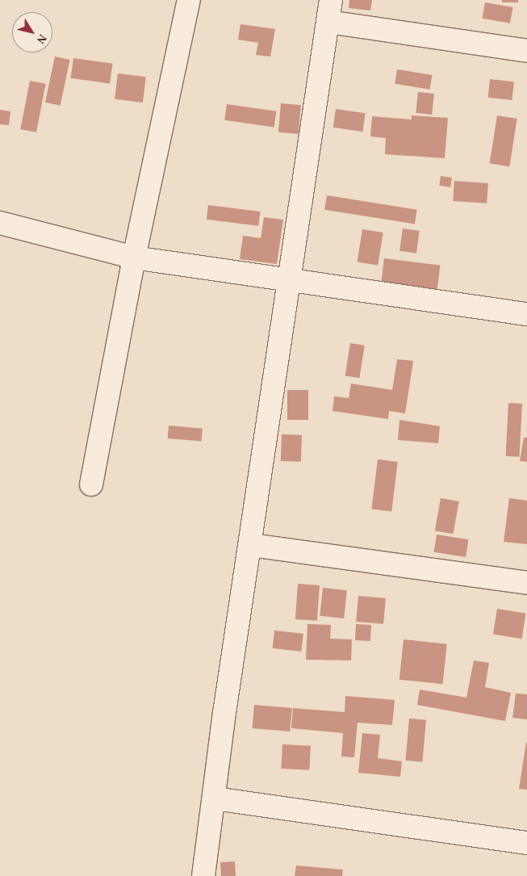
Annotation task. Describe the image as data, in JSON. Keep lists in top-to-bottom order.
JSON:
{
  "north": "bottom right"
}
